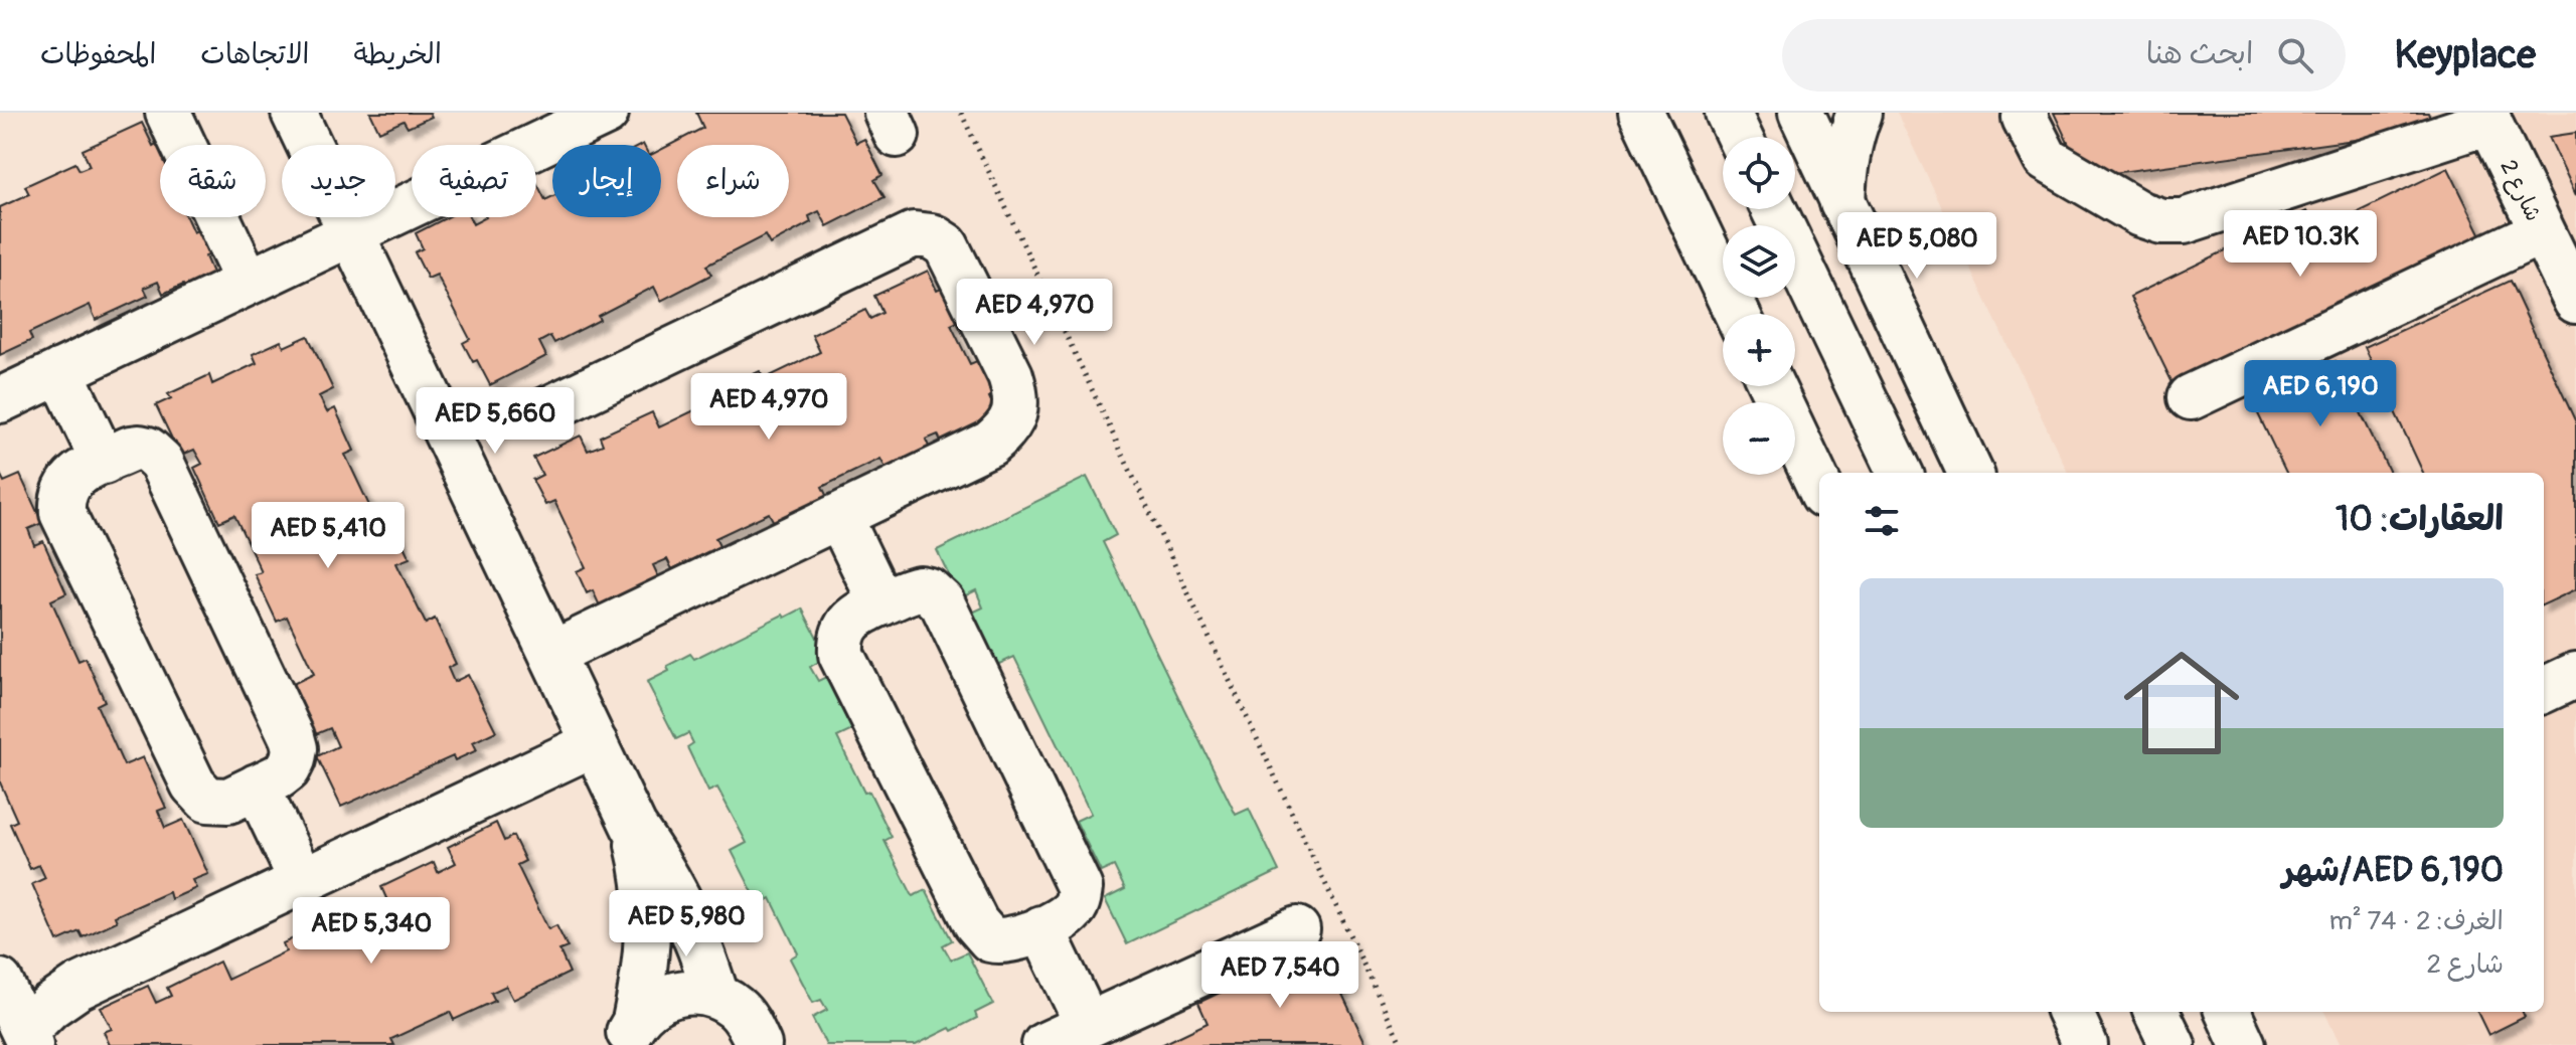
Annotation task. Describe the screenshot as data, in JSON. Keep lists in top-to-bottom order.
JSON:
{
  "streets": {
    "main road": ["شارع 2"]
  },
  "page": {
    "header": "Keyplace",
    "search": "ابحث هنا",
    "nav": ["الخريطة", "الاتجاهات", "المحفوظات"],
    "map_buttons": ["+", "−"],
    "chip": [
      "شراء",
      "إيجار",
      "تصفية",
      "جديد",
      "شقة"
    ],
    "price": [
      "AED 10.3K",
      "AED 5,080",
      "AED 4,970",
      "AED 6,190",
      "AED 4,970",
      "AED 5,660",
      "AED 5,410",
      "AED 5,980",
      "AED 5,340",
      "AED 7,540"
    ],
    "heading": "العقارات: 10",
    "list": [
      {
        "name": "AED 6,190/شهر",
        "note": "الغرف: 2 · 74 m² · شارع 2"
      }
    ]
  }
}
